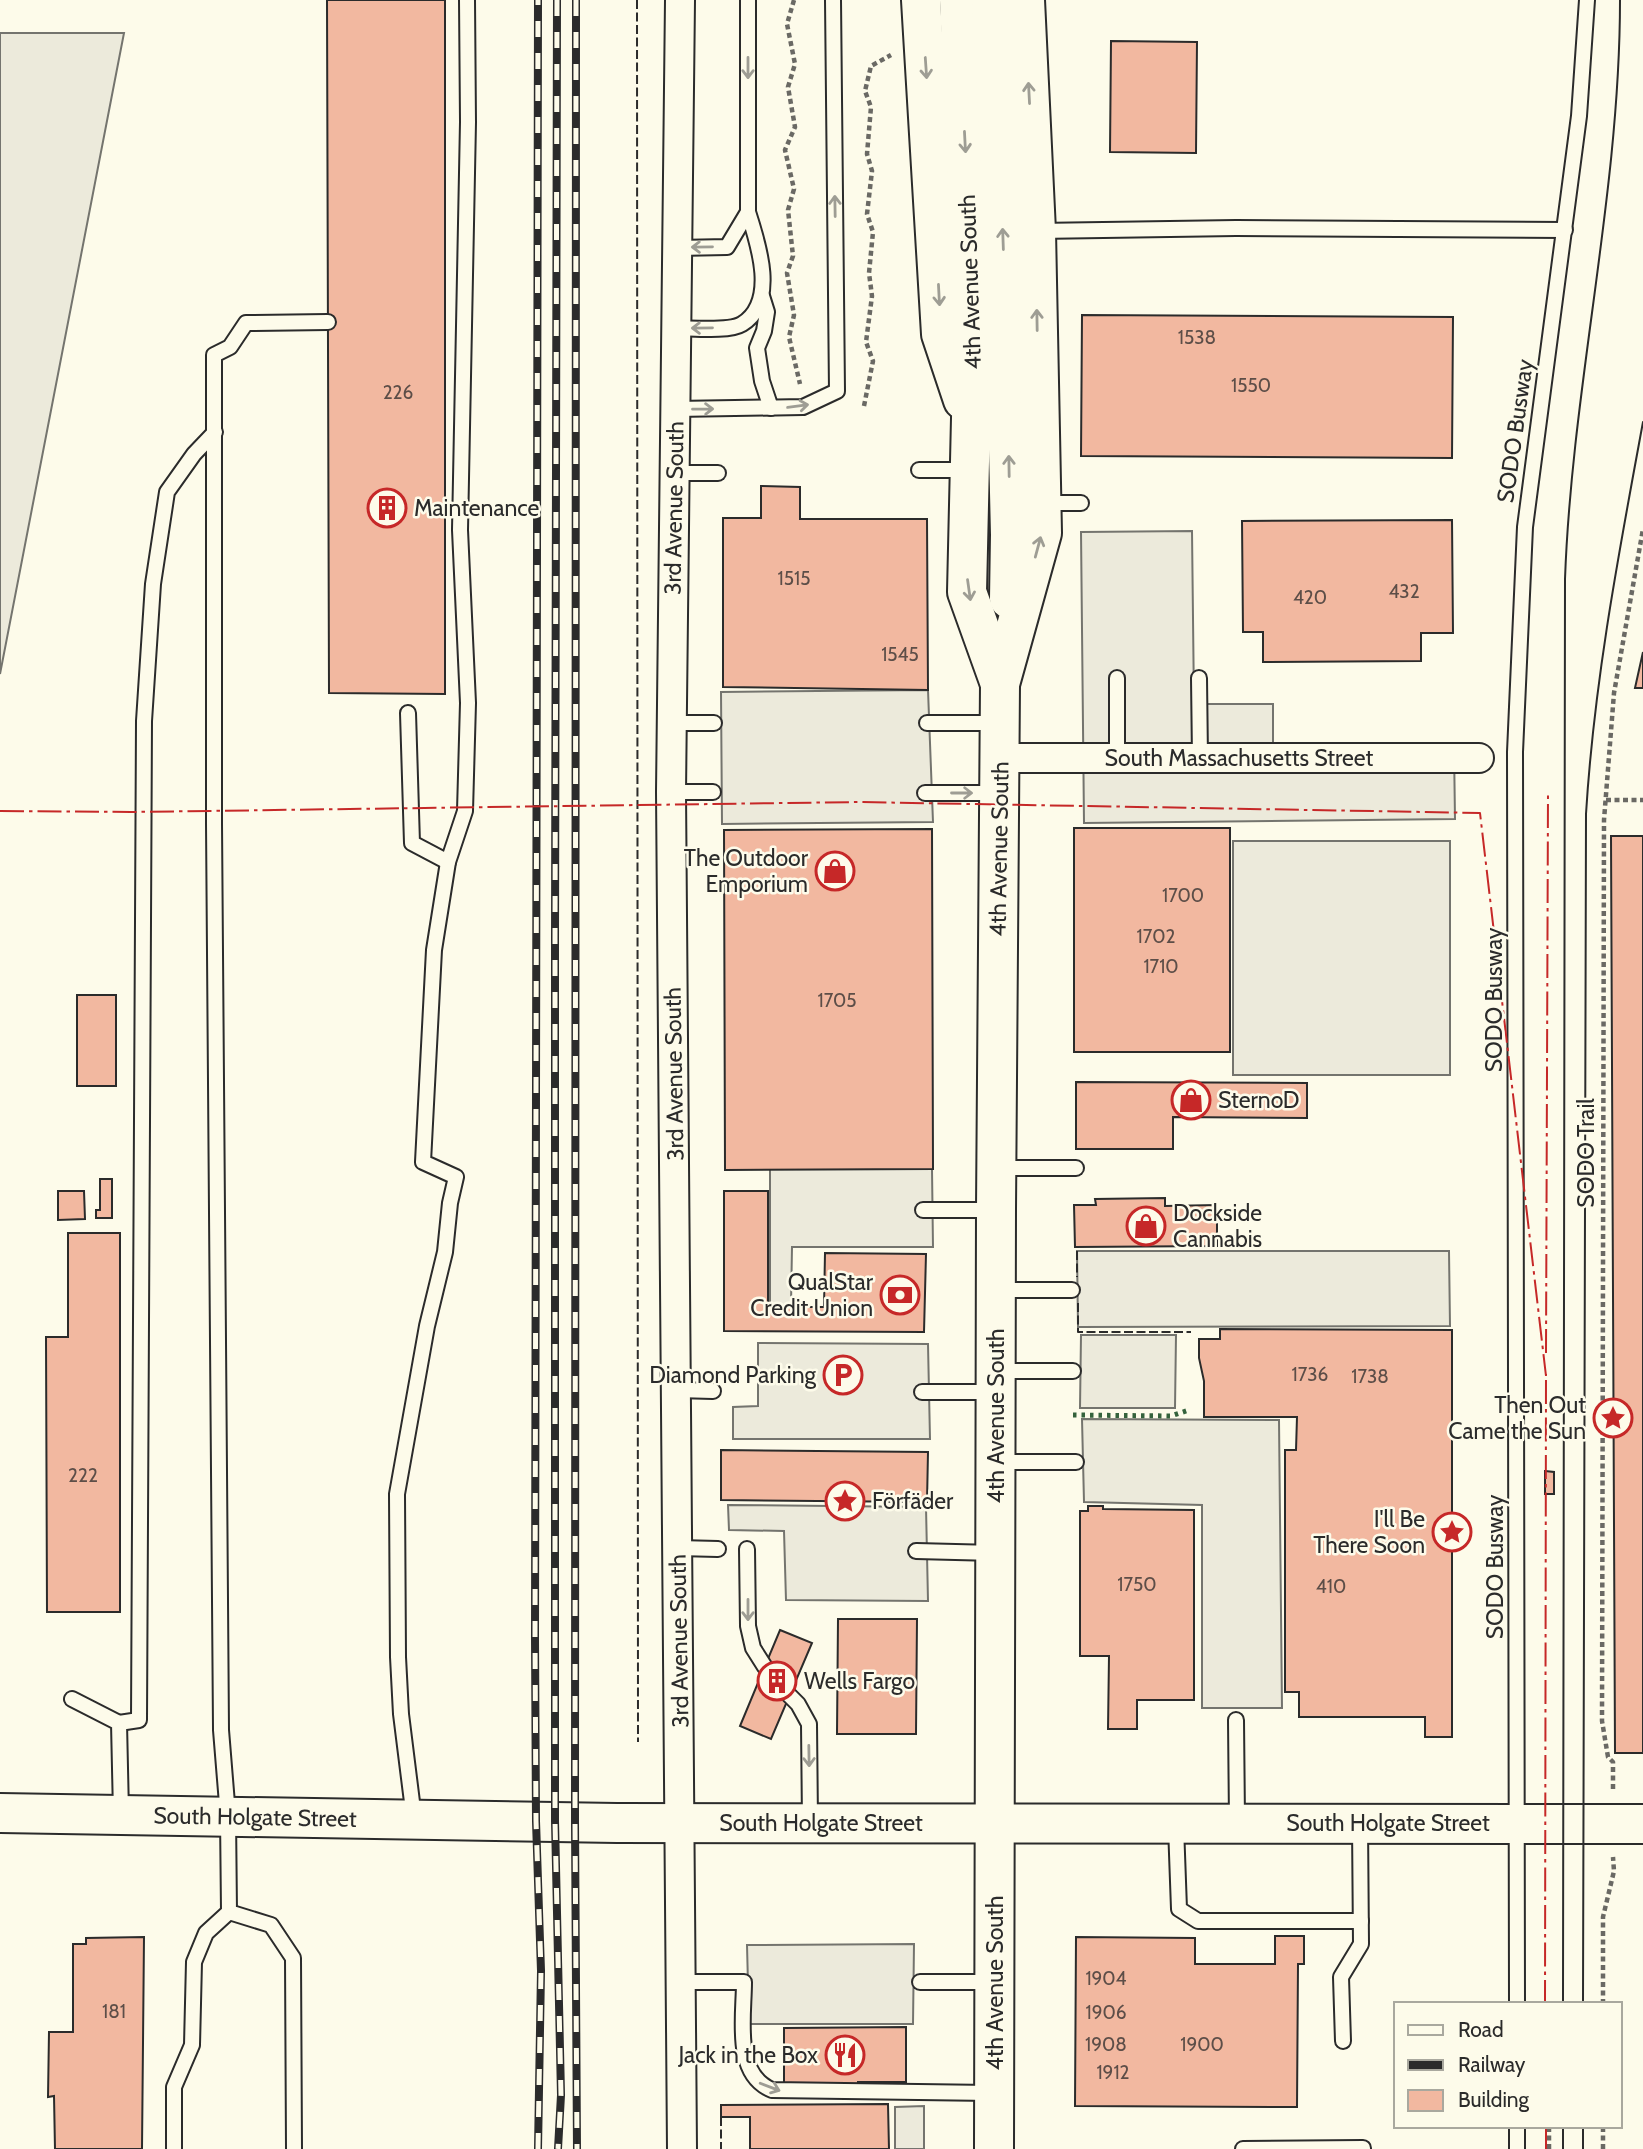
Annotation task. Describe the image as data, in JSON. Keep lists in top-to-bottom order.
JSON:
{
  "streets": {
    "main road": ["4th Avenue South", "South Holgate Street"],
    "street": ["3rd Avenue South", "South Massachusetts Street"],
    "lane": ["SODO Busway"],
    "path": ["SODO Trail"]
  },
  "crossings": [
    ["4th Avenue South", "South Massachusetts Street"],
    ["4th Avenue South", "South Holgate Street"],
    ["SODO Busway", "South Holgate Street"],
    ["3rd Avenue South", "South Holgate Street"]
  ],
  "places": {
    "building": ["Maintenance", "Wells Fargo"],
    "shop": ["The Outdoor Emporium", "SternoD", "Dockside Cannabis"],
    "bank": ["QualStar Credit Union"],
    "parking": ["Diamond Parking"],
    "place": ["Then Out Came the Sun", "Förfäder", "I'll Be There Soon"],
    "restaurant": ["Jack in the Box"]
  },
  "house_numbers": [
    "1538",
    "1550",
    "226",
    "1515",
    "432",
    "420",
    "1545",
    "1700",
    "1702",
    "1710",
    "1705",
    "1736",
    "1738",
    "222",
    "1750",
    "410",
    "1904",
    "181",
    "1906",
    "1908",
    "1900",
    "1912"
  ],
  "legend": ["Road", "Railway", "Building"]
}
